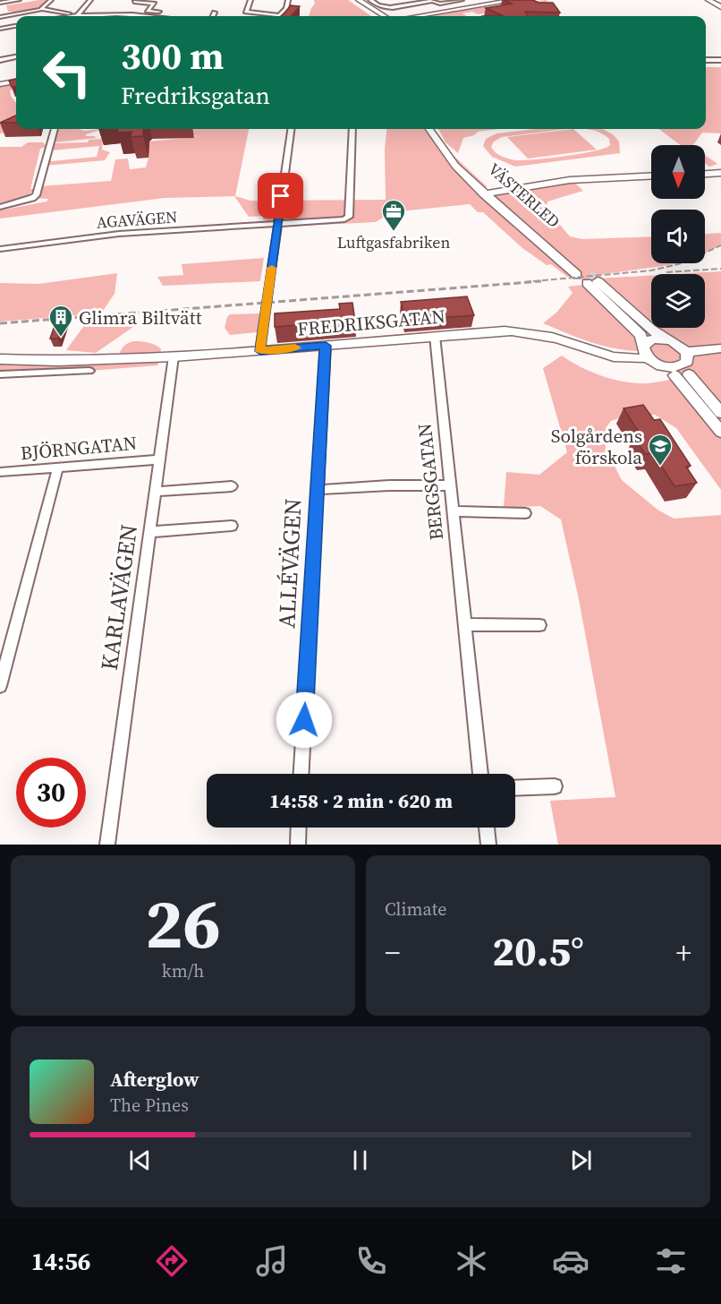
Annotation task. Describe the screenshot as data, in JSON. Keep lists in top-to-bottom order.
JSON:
{
  "streets": {
    "street": [
      "VÄSTERLED",
      "AGAVÄGEN",
      "FREDRIKSGATAN",
      "BJÖRNGATAN",
      "BERGSGATAN",
      "ALLÉVÄGEN",
      "KARLAVÄGEN"
    ]
  },
  "crossings": [
    ["VÄSTERLED", "FREDRIKSGATAN"],
    ["FREDRIKSGATAN", "BERGSGATAN"],
    ["FREDRIKSGATAN", "ALLÉVÄGEN"],
    ["FREDRIKSGATAN", "KARLAVÄGEN"],
    ["BJÖRNGATAN", "KARLAVÄGEN"]
  ],
  "places": {
    "office": ["Luftgasfabriken"],
    "building": ["Glimra Biltvätt"],
    "school or university": ["Solgårdens förskola"]
  },
  "north": "bottom",
  "page": {
    "turn": ["300 m", "Fredriksgatan"],
    "limit": "30",
    "trip": "14:58 · 2 min · 620 m",
    "tile": [
      ["26", "km/h"],
      "Climate"
    ],
    "heat": ["−", "20.5°", "+"],
    "song": ["Afterglow", "The Pines"],
    "tabs": "14:56"
  }
}
